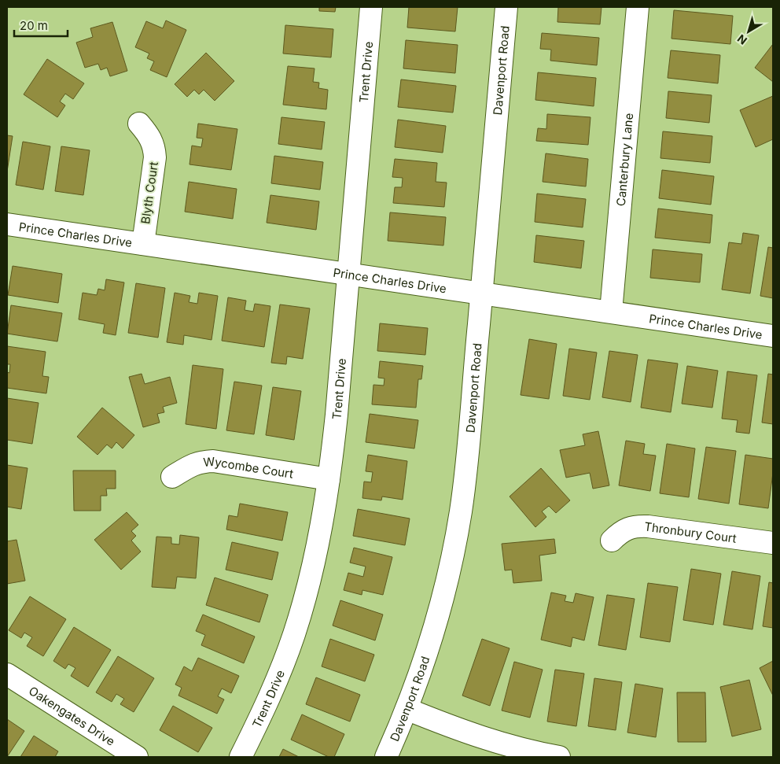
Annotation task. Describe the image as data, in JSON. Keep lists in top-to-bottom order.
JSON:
{
  "streets": {
    "street": [
      "Davenport Road",
      "Trent Drive",
      "Canterbury Lane",
      "Blyth Court",
      "Prince Charles Drive",
      "Wycombe Court",
      "Thronbury Court",
      "Oakengates Drive"
    ]
  },
  "crossings": [
    ["Davenport Road", "Prince Charles Drive"],
    ["Trent Drive", "Prince Charles Drive"],
    ["Trent Drive", "Wycombe Court"],
    ["Canterbury Lane", "Prince Charles Drive"],
    ["Blyth Court", "Prince Charles Drive"]
  ],
  "scale_bar": "20 m",
  "north": "bottom left"
}
